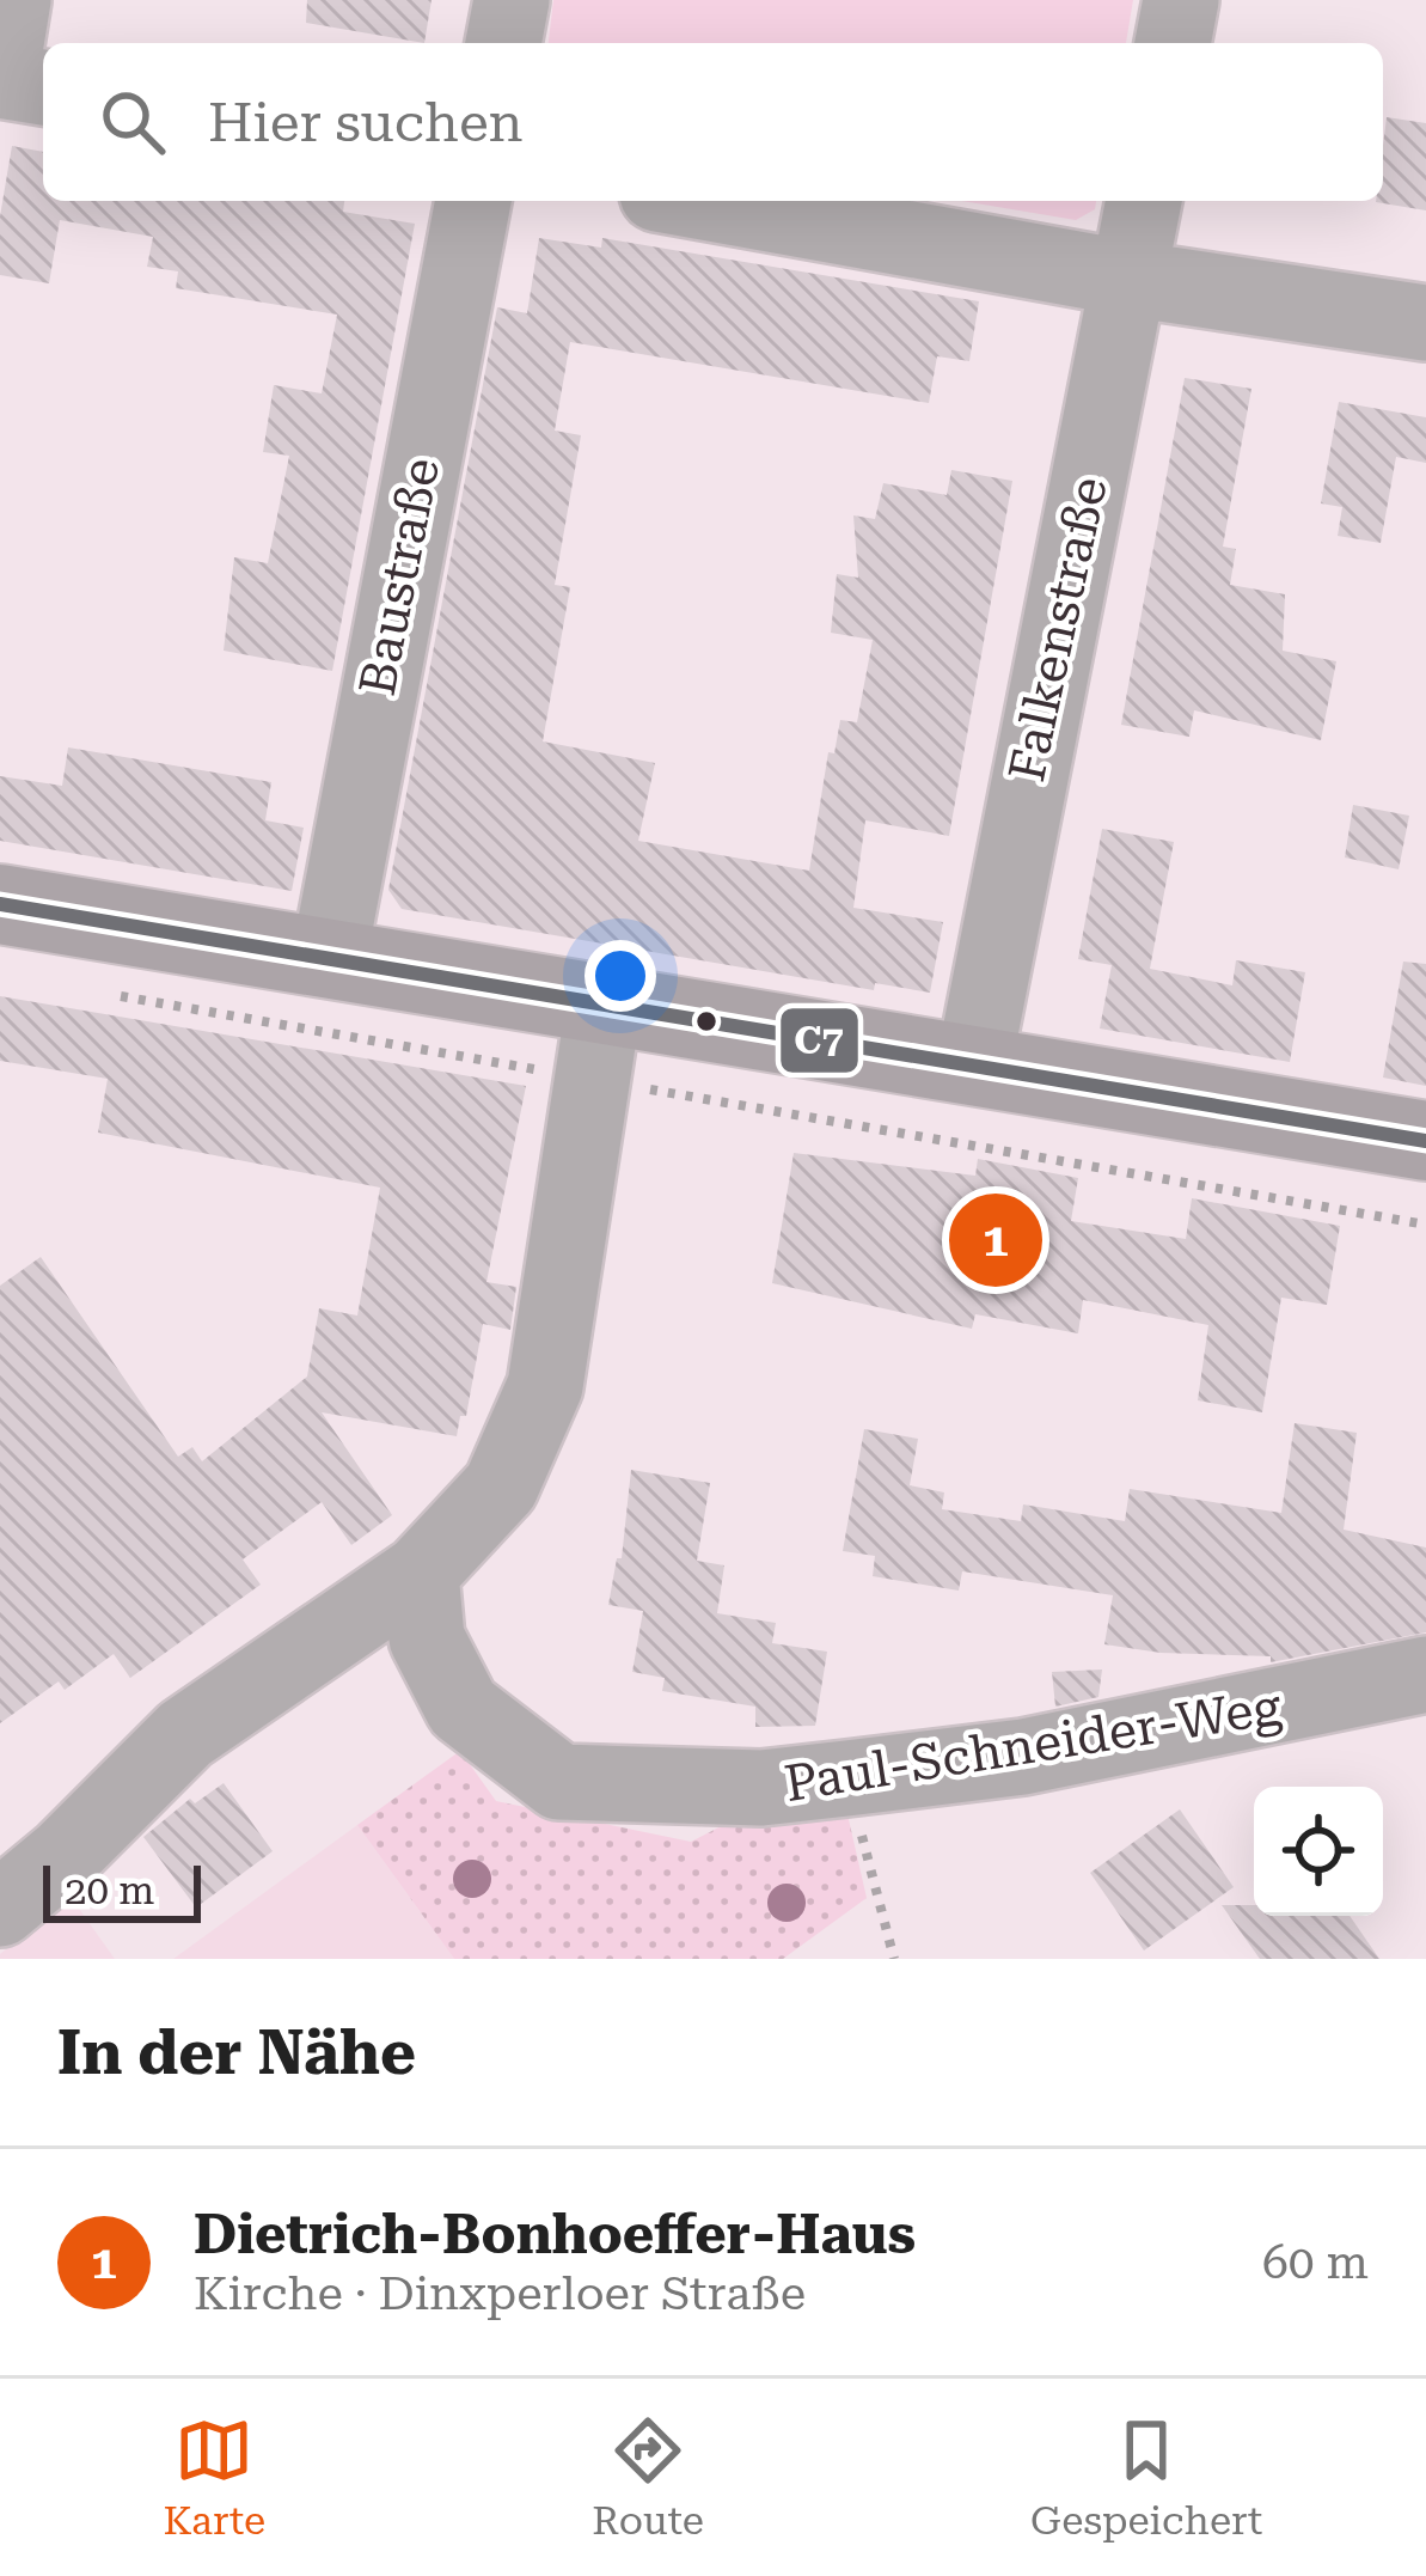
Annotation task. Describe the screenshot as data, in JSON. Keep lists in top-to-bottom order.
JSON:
{
  "streets": {
    "street": ["Baustraße", "Falkenstraße", "Paul-Schneider-Weg"]
  },
  "lines": ["transit line C7"],
  "scale_bar": "20 m",
  "page": {
    "search": "Hier suchen",
    "pins": "1",
    "scale": "20 m",
    "heading": "In der Nähe",
    "list": [
      {
        "mark": "1",
        "name": "Dietrich-Bonhoeffer-Haus",
        "note": "Kirche · Dinxperloer Straße",
        "value": "60 m"
      }
    ],
    "nav": ["Karte", "Route", "Gespeichert"]
  }
}
